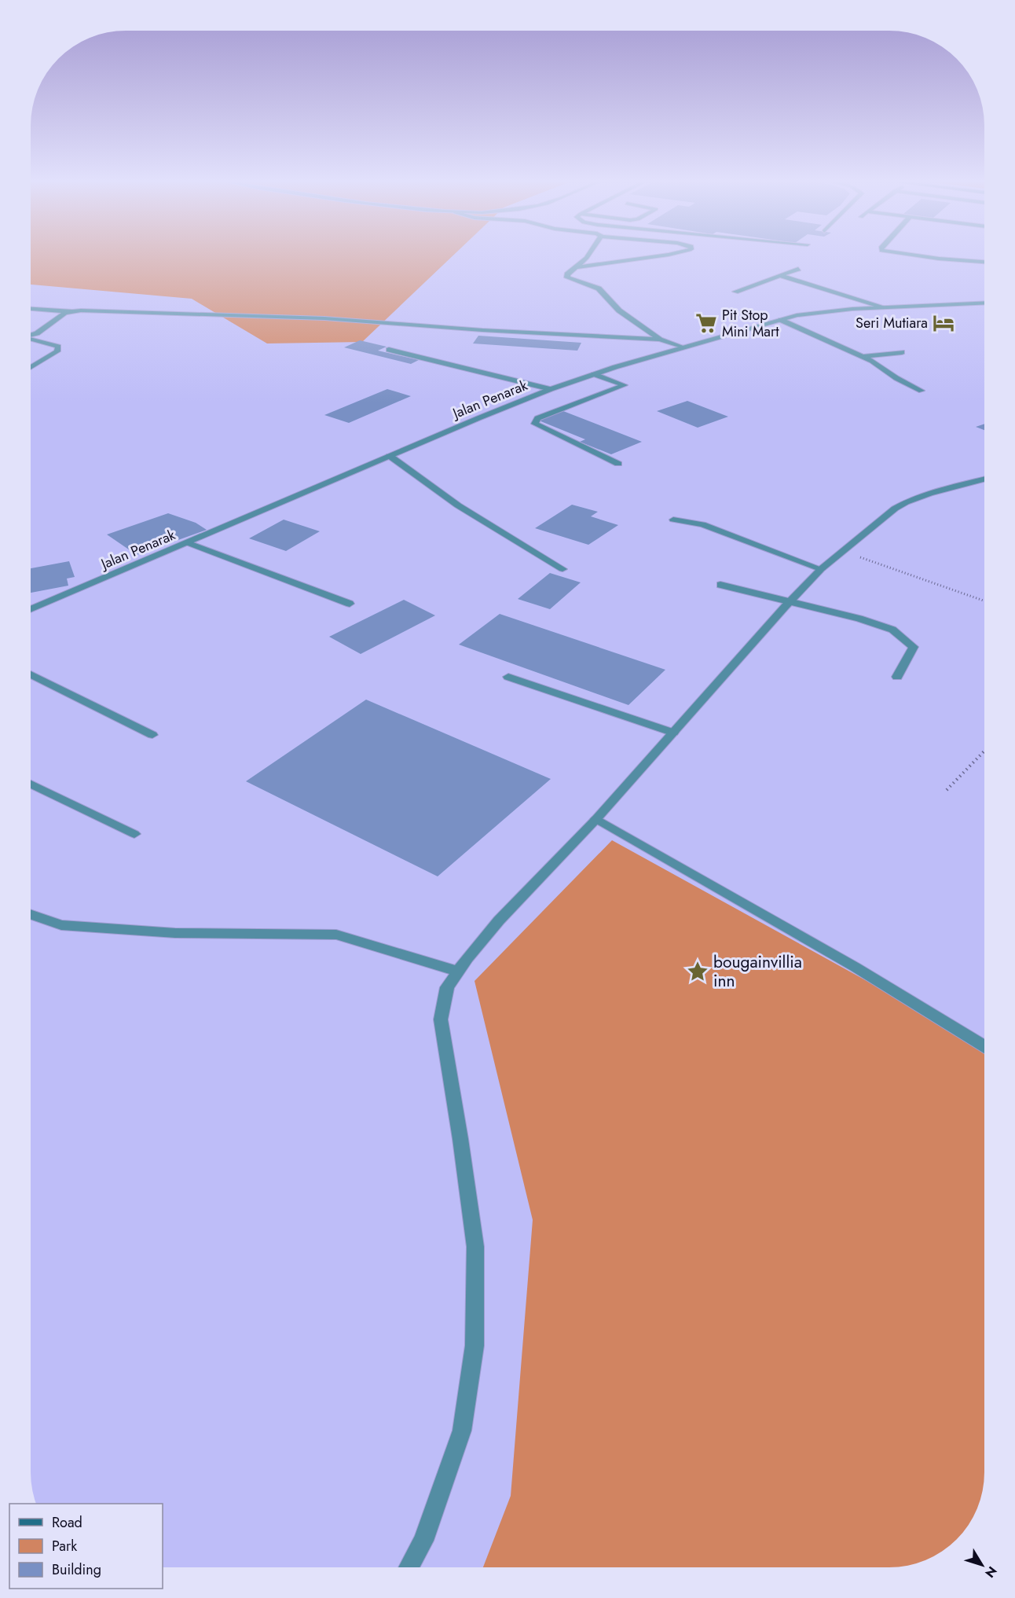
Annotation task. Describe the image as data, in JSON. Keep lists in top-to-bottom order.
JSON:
{
  "streets": {
    "street": ["Jalan Penarak"]
  },
  "places": {
    "supermarket": ["Pit Stop Mini Mart"],
    "hotel": ["Seri Mutiara"],
    "place": ["bougainvillia inn"]
  },
  "legend": ["Road", "Park", "Building"],
  "north": "bottom right"
}
